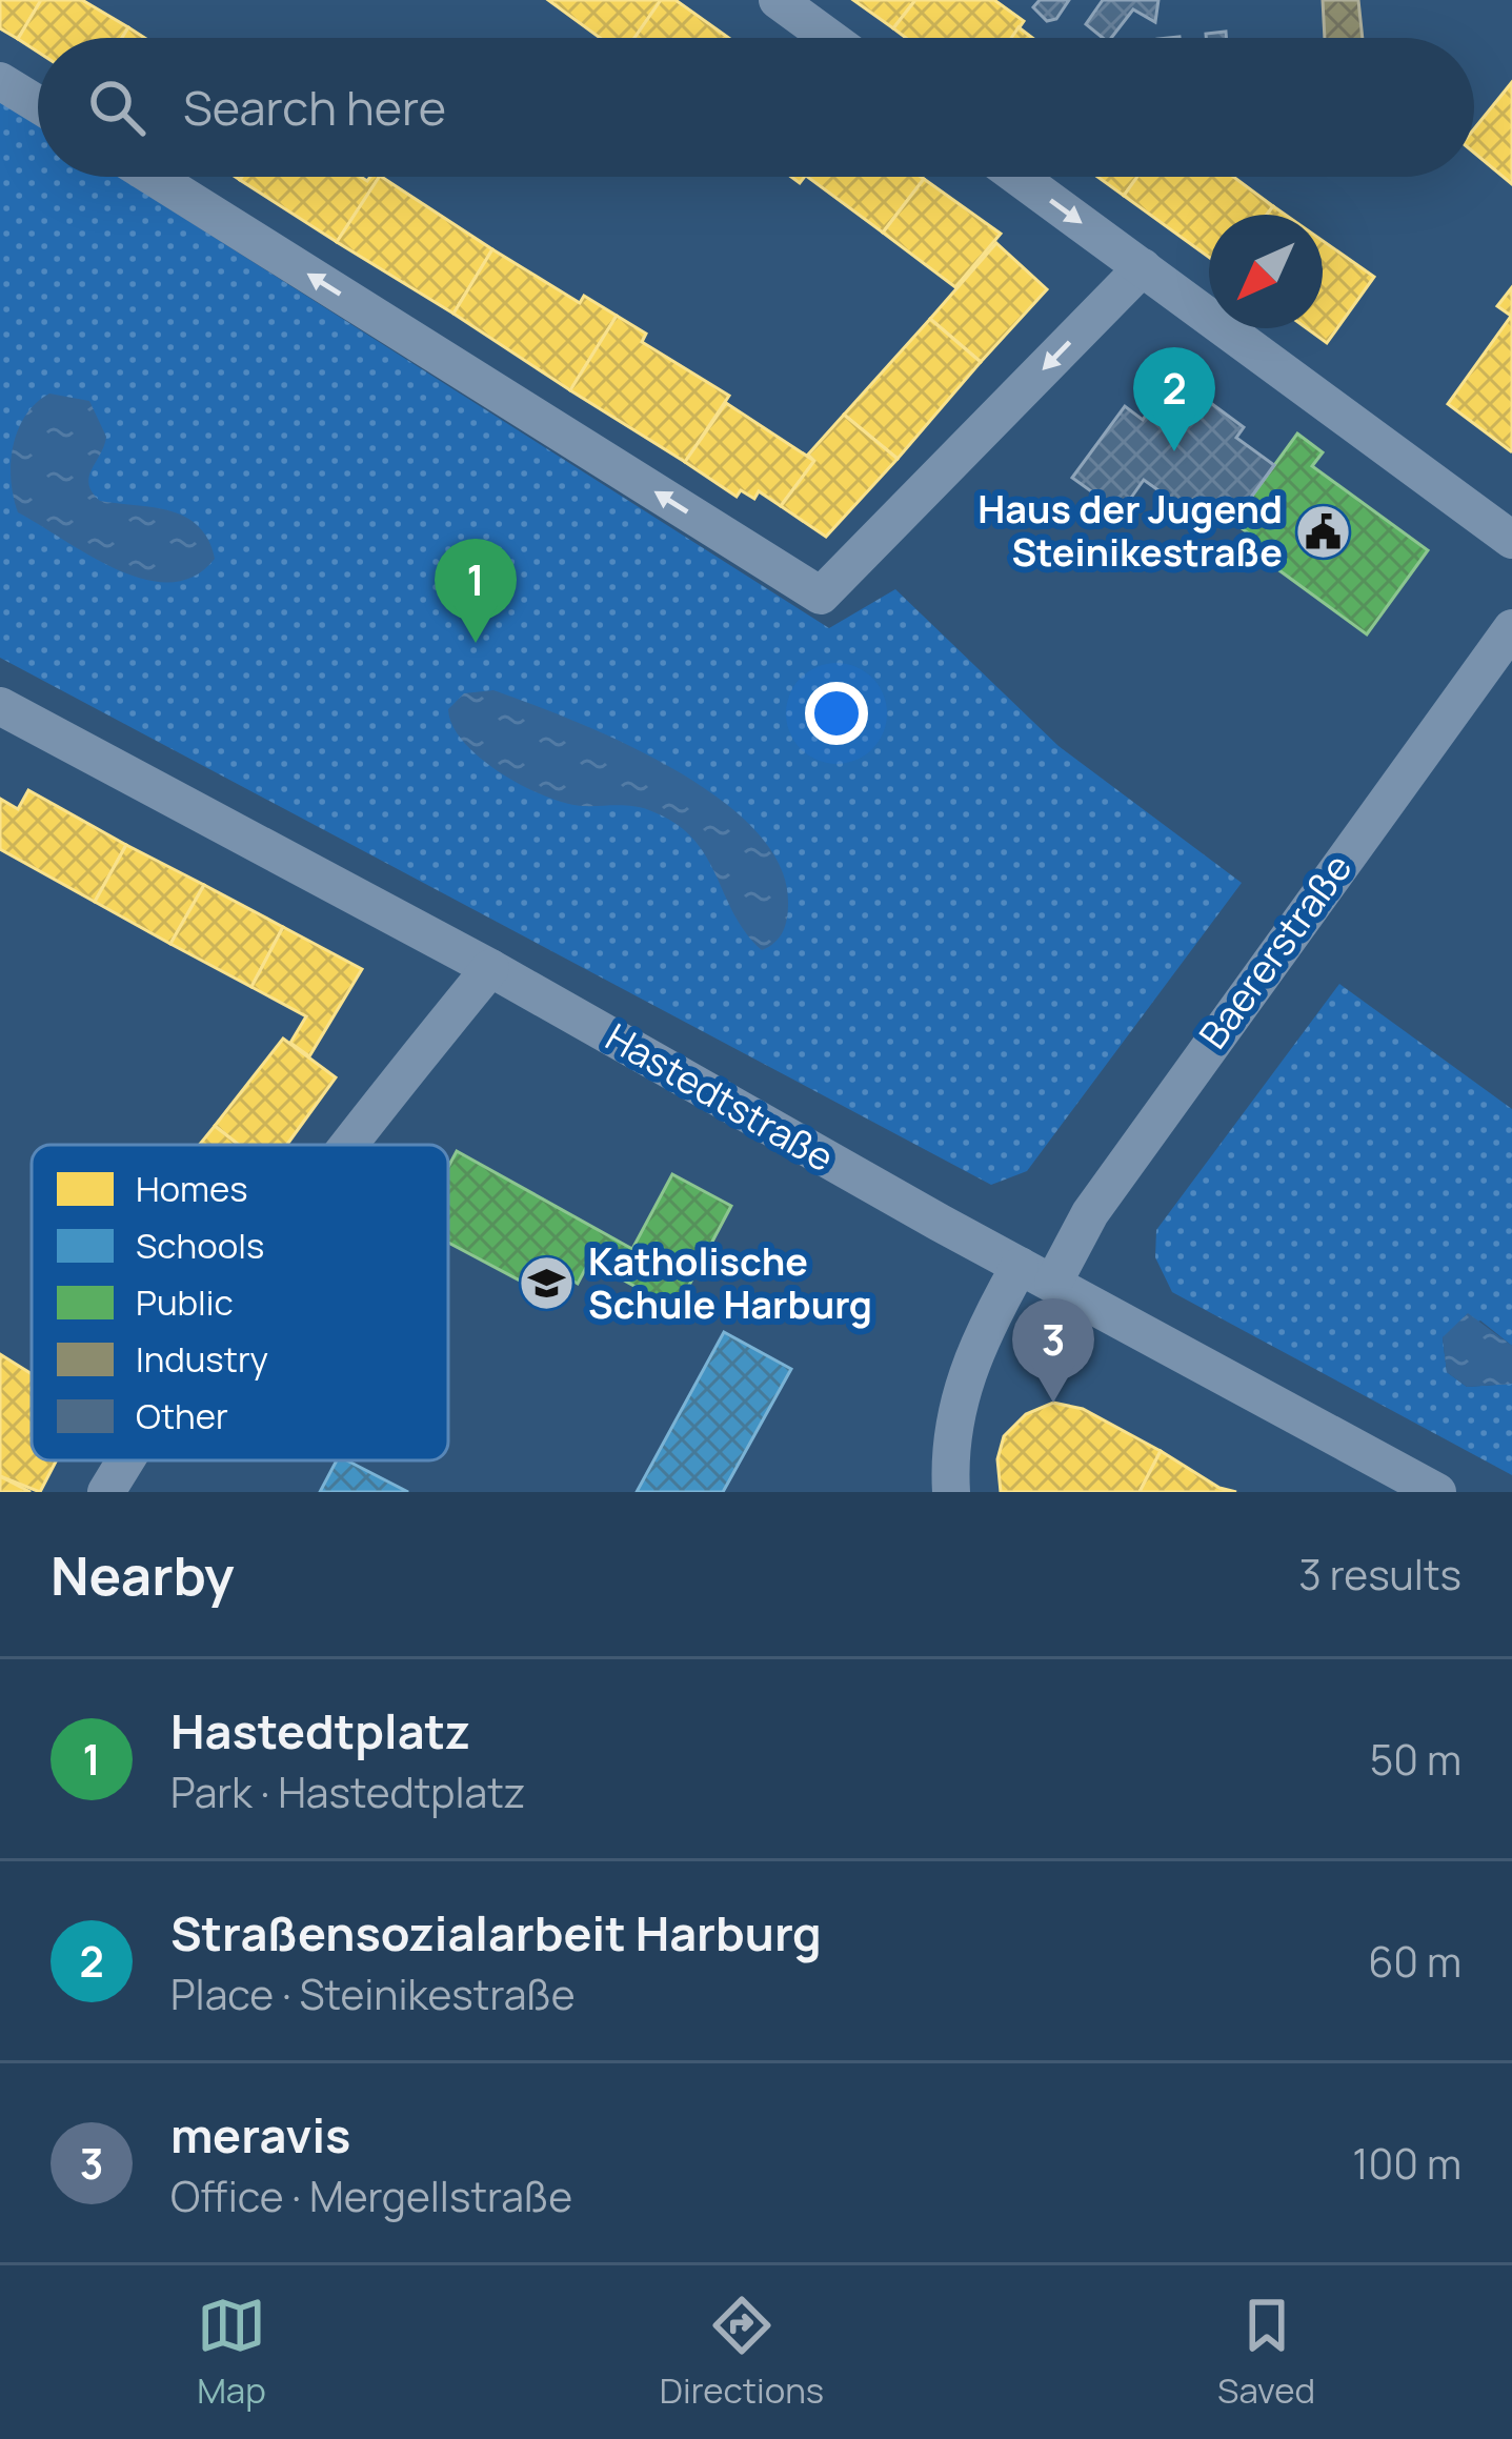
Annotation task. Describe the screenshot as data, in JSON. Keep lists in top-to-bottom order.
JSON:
{
  "streets": {
    "street": ["Baererstraße", "Hastedtstraße"]
  },
  "crossings": [
    ["Baererstraße", "Hastedtstraße"]
  ],
  "places": {
    "public building": ["Haus der Jugend Steinikestraße"],
    "school or university": ["Katholische Schule Harburg"]
  },
  "legend": [
    "Homes",
    "Schools",
    "Public",
    "Industry",
    "Other"
  ],
  "north": "bottom left",
  "page": {
    "search": "Search here",
    "pins": ["2", "1", "3"],
    "heading": ["Nearby", "3 results"],
    "list": [
      {
        "mark": "1",
        "name": "Hastedtplatz",
        "note": "Park · Hastedtplatz",
        "value": "50 m"
      },
      {
        "mark": "2",
        "name": "Straßensozialarbeit Harburg",
        "note": "Place · Steinikestraße",
        "value": "60 m"
      },
      {
        "mark": "3",
        "name": "meravis",
        "note": "Office · Mergellstraße",
        "value": "100 m"
      }
    ],
    "nav": ["Map", "Directions", "Saved"]
  }
}
